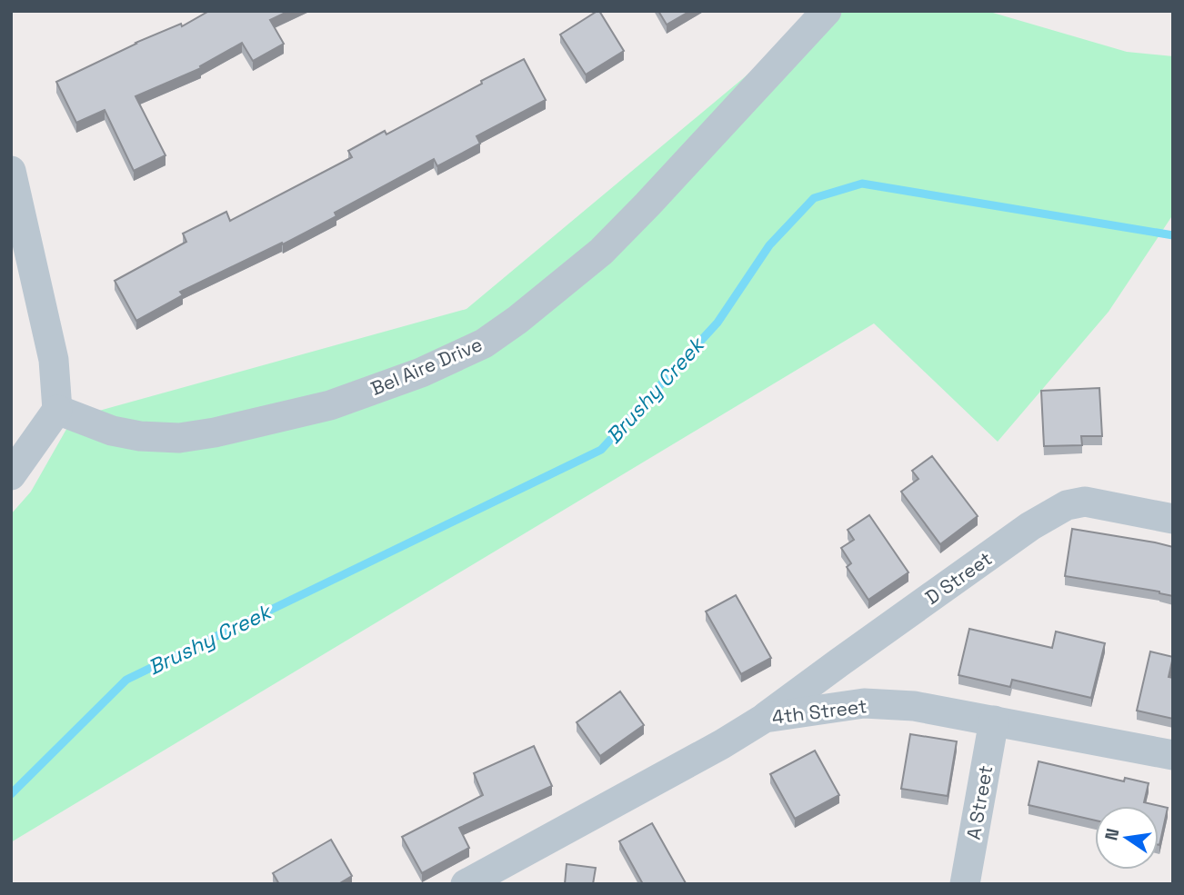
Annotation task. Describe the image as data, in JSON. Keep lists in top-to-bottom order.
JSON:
{
  "streets": {
    "street": [
      "Bel Aire Drive",
      "D Street",
      "4th Street",
      "A Street"
    ]
  },
  "crossings": [
    ["D Street", "4th Street"],
    ["4th Street", "A Street"]
  ],
  "water": ["Brushy Creek"],
  "north": "left"
}
